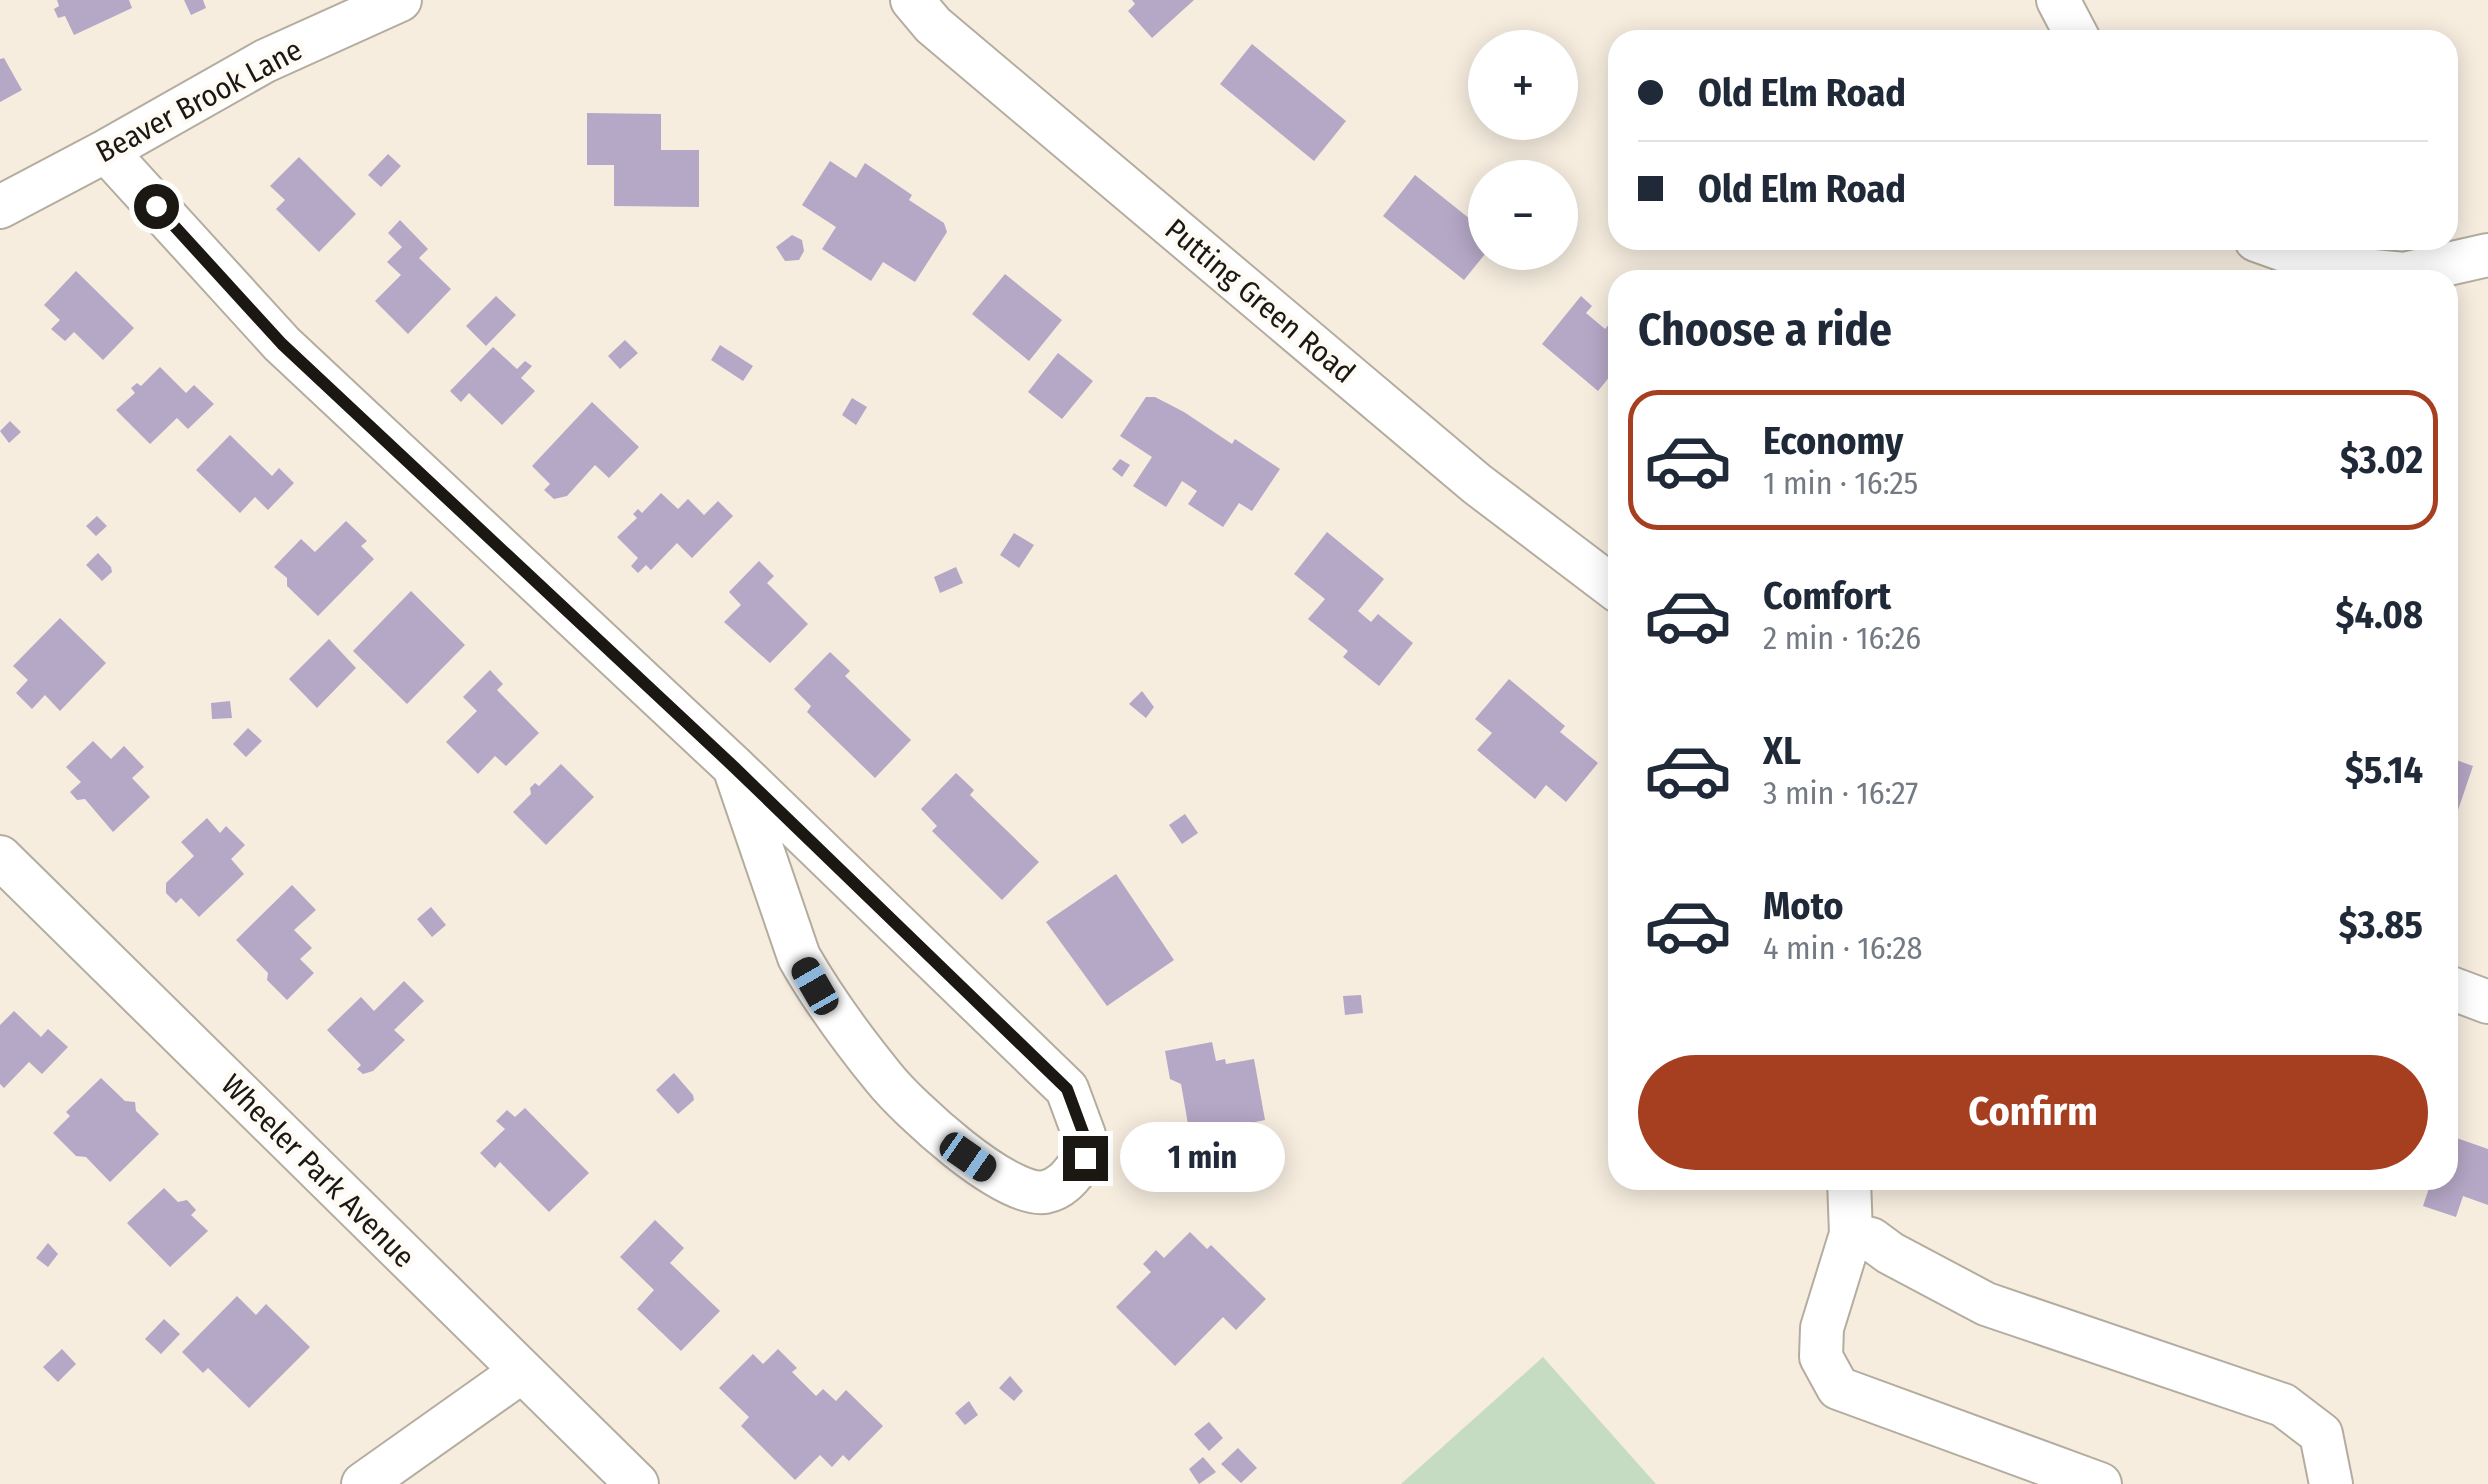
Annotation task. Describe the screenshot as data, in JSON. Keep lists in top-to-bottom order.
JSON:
{
  "streets": {
    "street": ["Beaver Brook Lane", "Putting Green Road", "Wheeler Park Avenue"]
  },
  "page": {
    "map_buttons": ["+", "−"],
    "banner": ["Old Elm Road", "Old Elm Road"],
    "heading": "Choose a ride",
    "list": [
      {
        "name": "Economy",
        "note": "1 min · 16:25",
        "value": "$3.02"
      },
      {
        "name": "Comfort",
        "note": "2 min · 16:26",
        "value": "$4.08"
      },
      {
        "name": "XL",
        "note": "3 min · 16:27",
        "value": "$5.14"
      },
      {
        "name": "Moto",
        "note": "4 min · 16:28",
        "value": "$3.85"
      }
    ],
    "buttons": "Confirm",
    "bubble": "1 min"
  }
}
